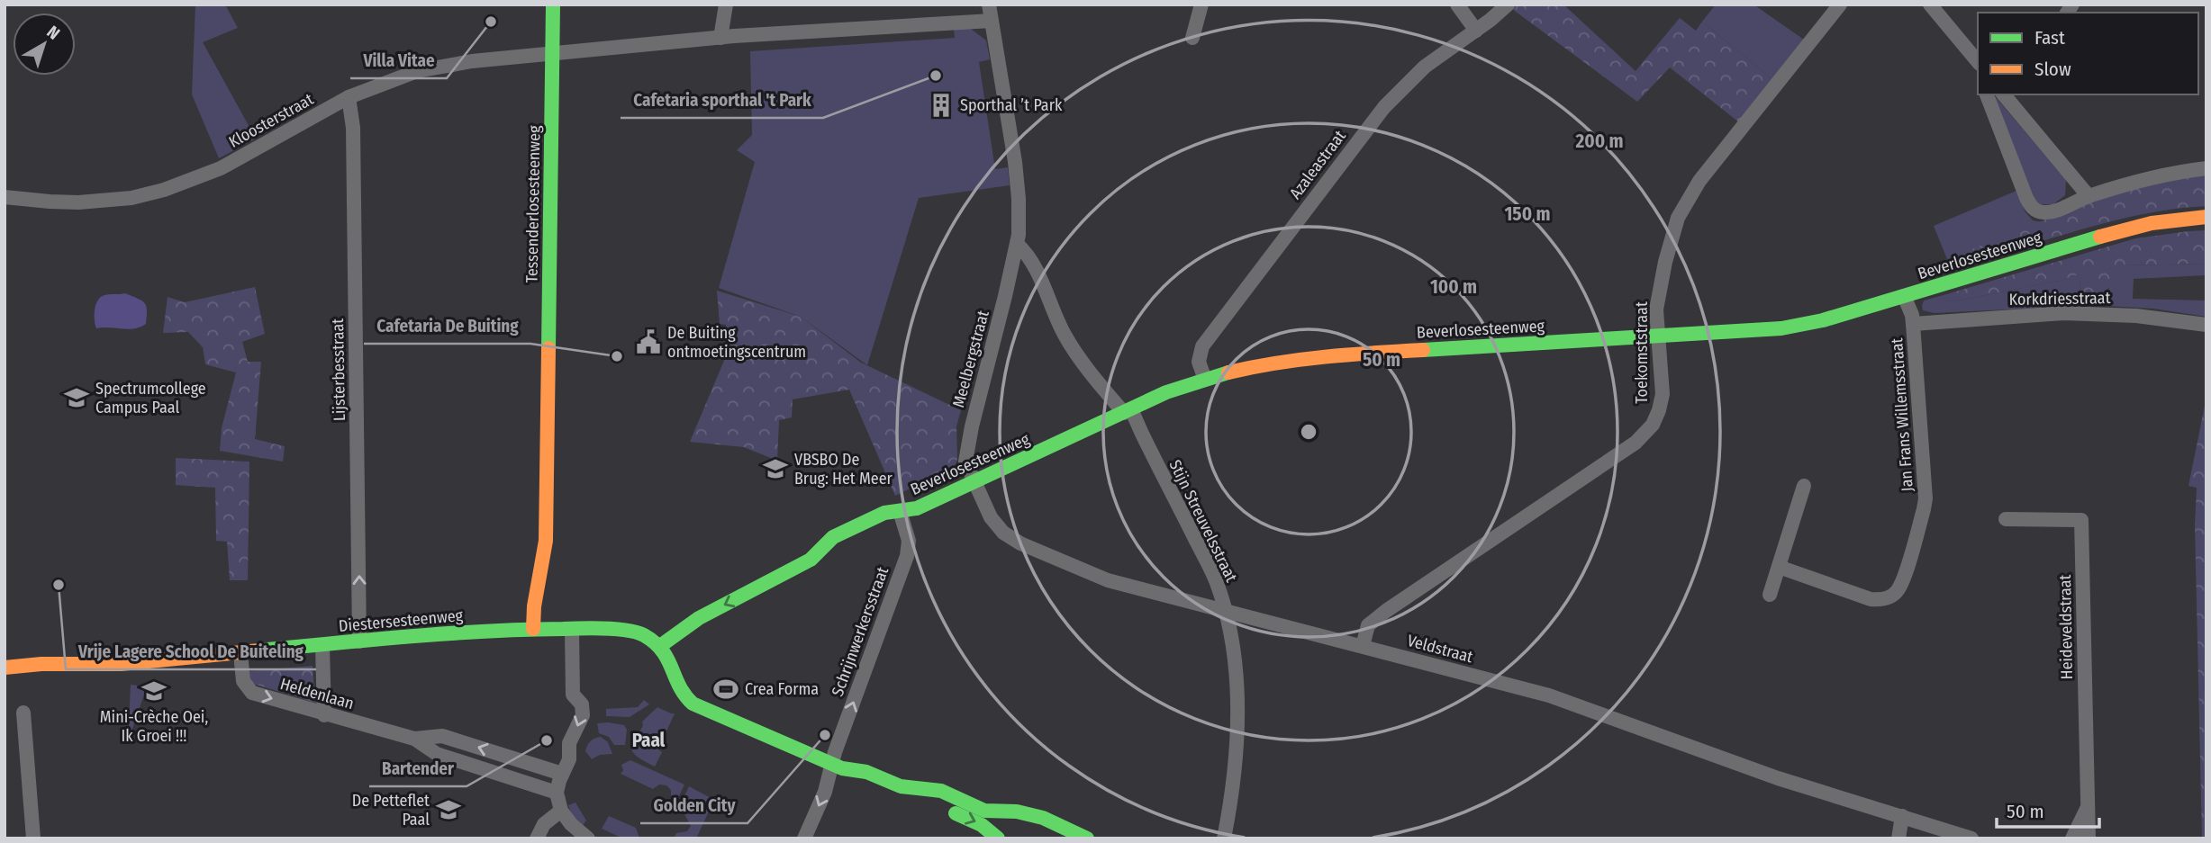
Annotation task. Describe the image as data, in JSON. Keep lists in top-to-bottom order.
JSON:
{
  "streets": {
    "street": [
      "Kloosterstraat",
      "Azaleastraat",
      "Tessenderlosesteenweg",
      "Beverlosesteenweg",
      "Korkdriesstraat",
      "Toekomststraat",
      "Meelbergstraat",
      "Lijsterbesstraat",
      "Jan Frans Willemsstraat",
      "Stijn Streuvelsstraat",
      "Diestersesteenweg",
      "Heideveldstraat",
      "Schrijnwerkersstraat",
      "Veldstraat",
      "Heldenlaan"
    ]
  },
  "crossings": [
    ["Kloosterstraat", "Tessenderlosesteenweg"],
    ["Kloosterstraat", "Meelbergstraat"],
    ["Kloosterstraat", "Lijsterbesstraat"],
    ["Azaleastraat", "Beverlosesteenweg"],
    ["Tessenderlosesteenweg", "Diestersesteenweg"],
    ["Beverlosesteenweg", "Toekomststraat"],
    ["Beverlosesteenweg", "Meelbergstraat"],
    ["Beverlosesteenweg", "Jan Frans Willemsstraat"],
    ["Beverlosesteenweg", "Stijn Streuvelsstraat"],
    ["Beverlosesteenweg", "Diestersesteenweg"],
    ["Beverlosesteenweg", "Schrijnwerkersstraat"],
    ["Beverlosesteenweg", "Veldstraat"],
    ["Korkdriesstraat", "Jan Frans Willemsstraat"],
    ["Toekomststraat", "Veldstraat"],
    ["Meelbergstraat", "Veldstraat"],
    ["Lijsterbesstraat", "Diestersesteenweg"],
    ["Stijn Streuvelsstraat", "Veldstraat"],
    ["Diestersesteenweg", "Heldenlaan"]
  ],
  "one_way": ["Lijsterbesstraat"],
  "districts": ["Paal"],
  "places": {
    "other": [
      "Villa Vitae",
      "Cafetaria sporthal 't Park",
      "Cafetaria De Buiting",
      "Vrije Lagere School De Buiteling",
      "Golden City",
      "Bartender"
    ],
    "building": ["Sporthal ’t Park"],
    "public building": ["De Buiting ontmoetingscentrum"],
    "school or university": [
      "Spectrumcollege Campus Paal",
      "VBSBO De Brug: Het Meer",
      "Mini-Crèche Oei, Ik Groei !!!",
      "De Petteflet Paal"
    ],
    "sports": ["Crea Forma"]
  },
  "legend": ["Fast", "Slow"],
  "scale_bar": "50 m",
  "north": "top right",
  "rings": [
    "200 m",
    "150 m",
    "100 m",
    "50 m"
  ]
}
